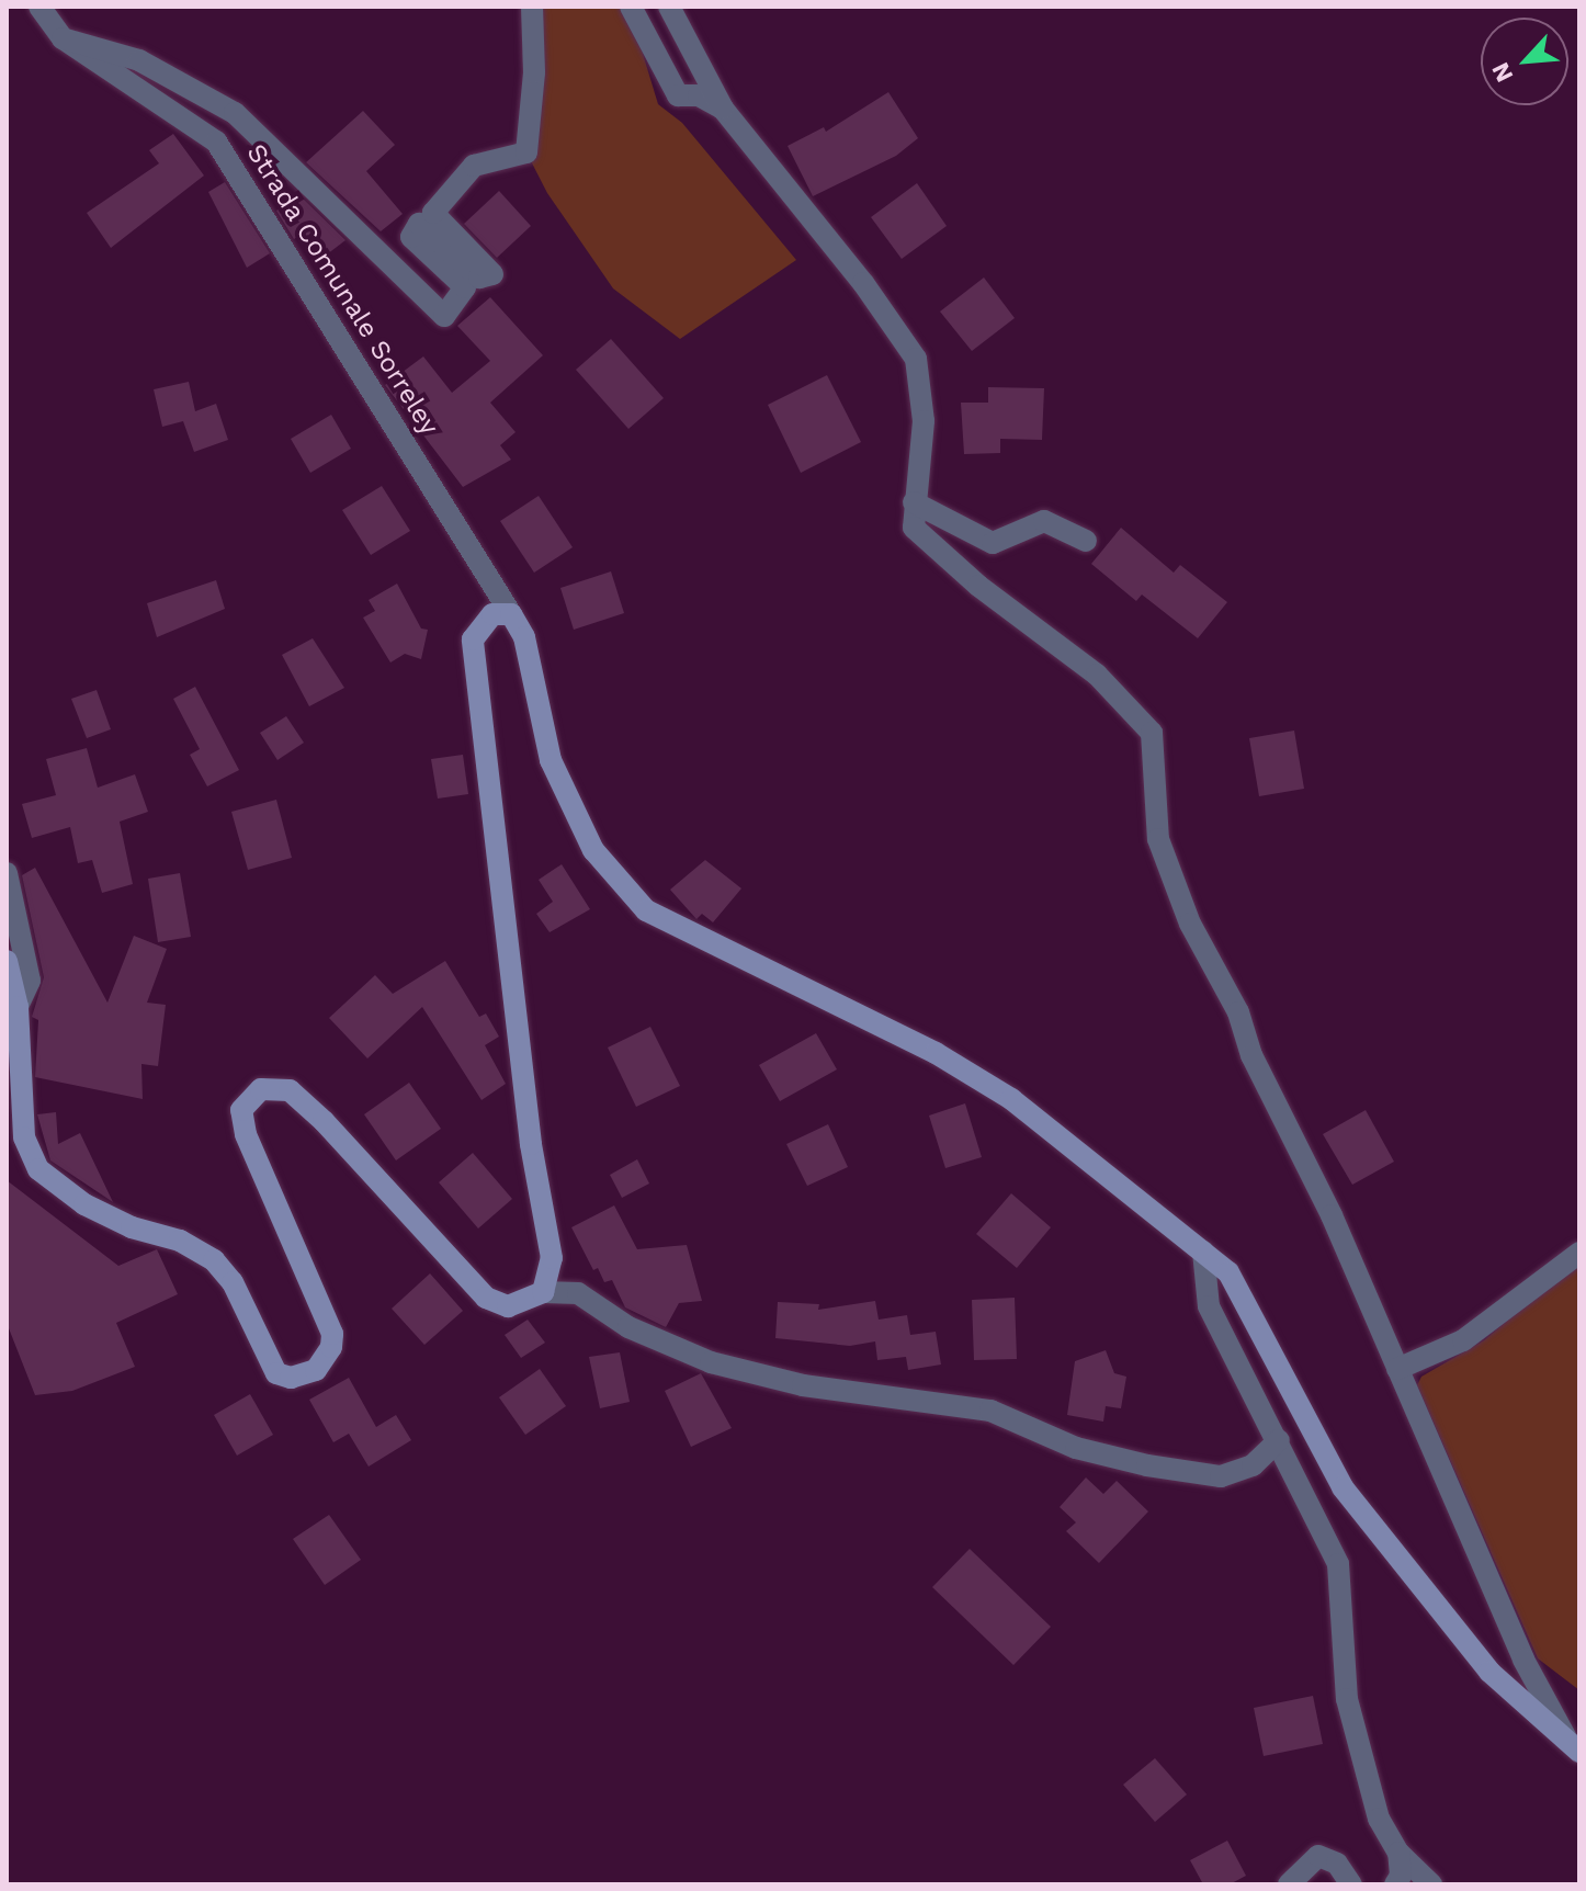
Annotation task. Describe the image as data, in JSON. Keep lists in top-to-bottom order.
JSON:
{
  "streets": {
    "street": ["Strada Comunale Sorreley"]
  },
  "north": "bottom left"
}
